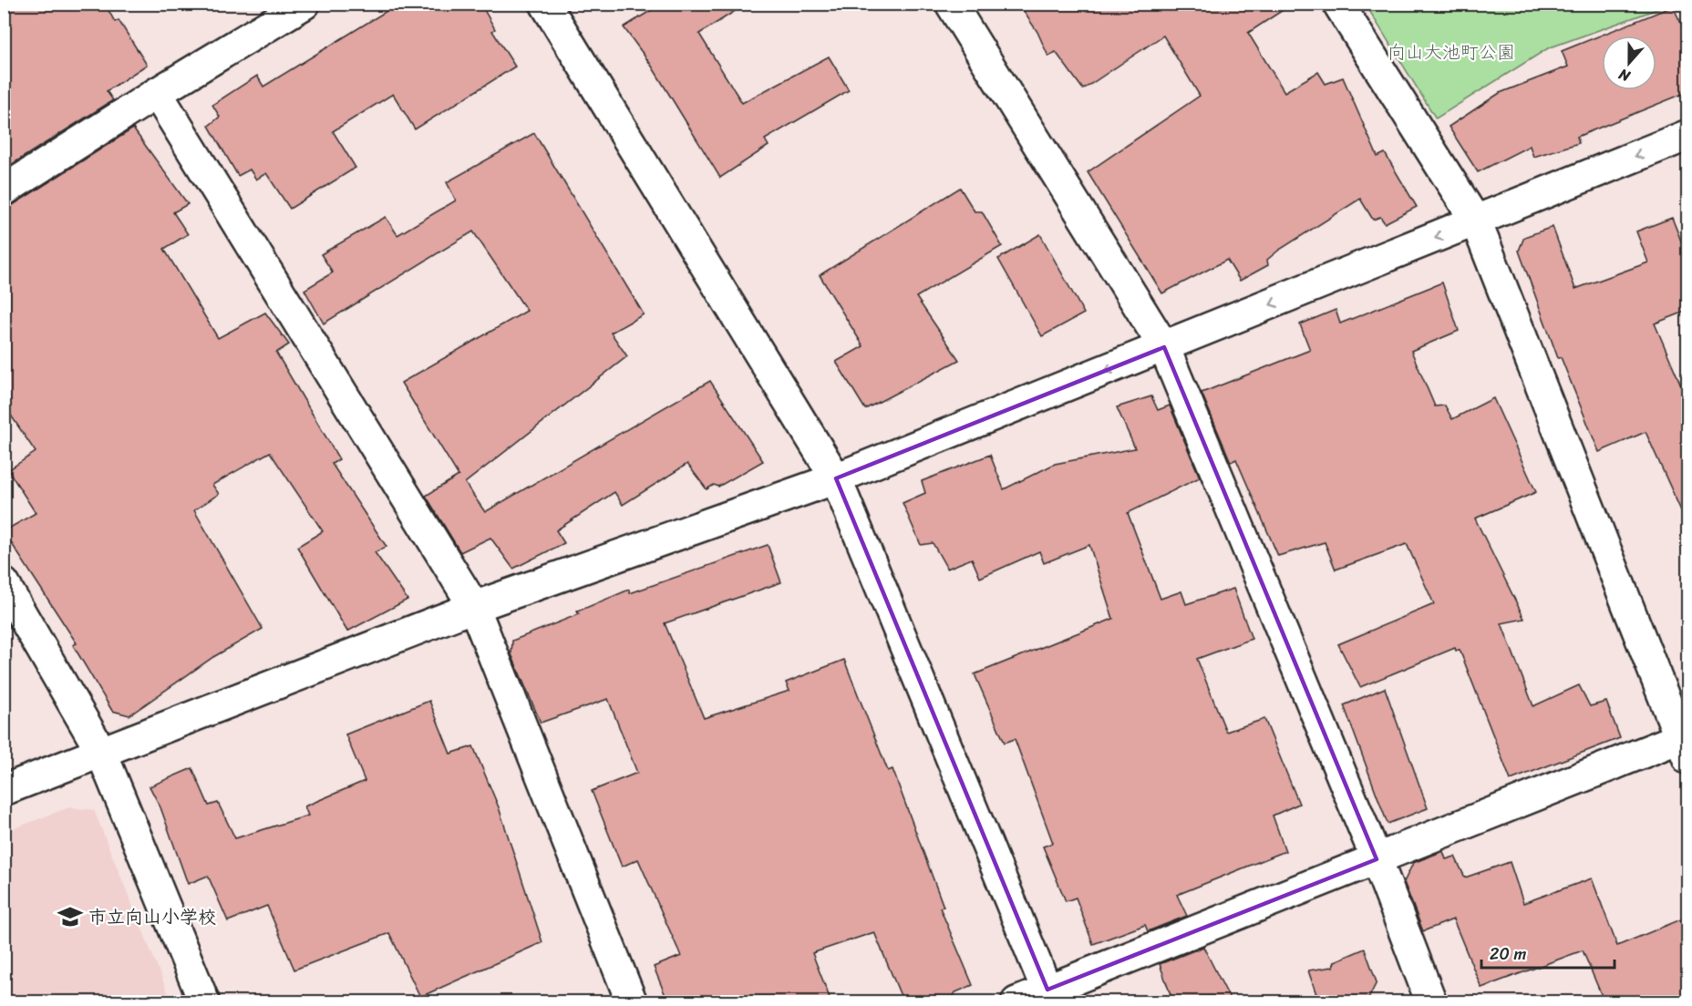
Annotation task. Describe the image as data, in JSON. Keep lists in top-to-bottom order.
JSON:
{
  "parks": ["向山大池町公園"],
  "places": {
    "school or university": ["市立向山小学校"]
  },
  "scale_bar": "20 m",
  "north": "bottom"
}
